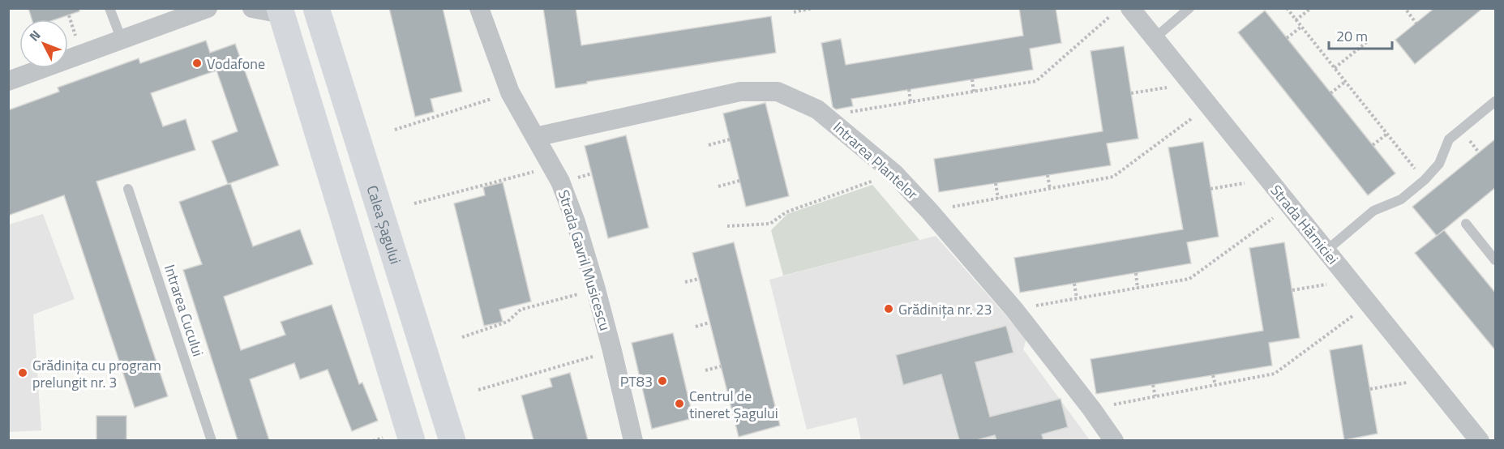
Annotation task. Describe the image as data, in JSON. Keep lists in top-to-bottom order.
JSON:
{
  "streets": {
    "main road": ["Calea Șagului"],
    "street": ["Intrarea Plantelor", "Strada Hărniciei", "Strada Gavril Musicescu"],
    "lane": ["Intrarea Cucului"]
  },
  "crossings": [
    ["Intrarea Plantelor", "Strada Gavril Musicescu"]
  ],
  "places": [
    "Vodafone",
    "Grădinița nr. 23",
    "Grădinița cu program prelungit nr. 3",
    "PT83",
    "Centrul de tineret Șagului"
  ],
  "scale_bar": "20 m",
  "north": "top left"
}
